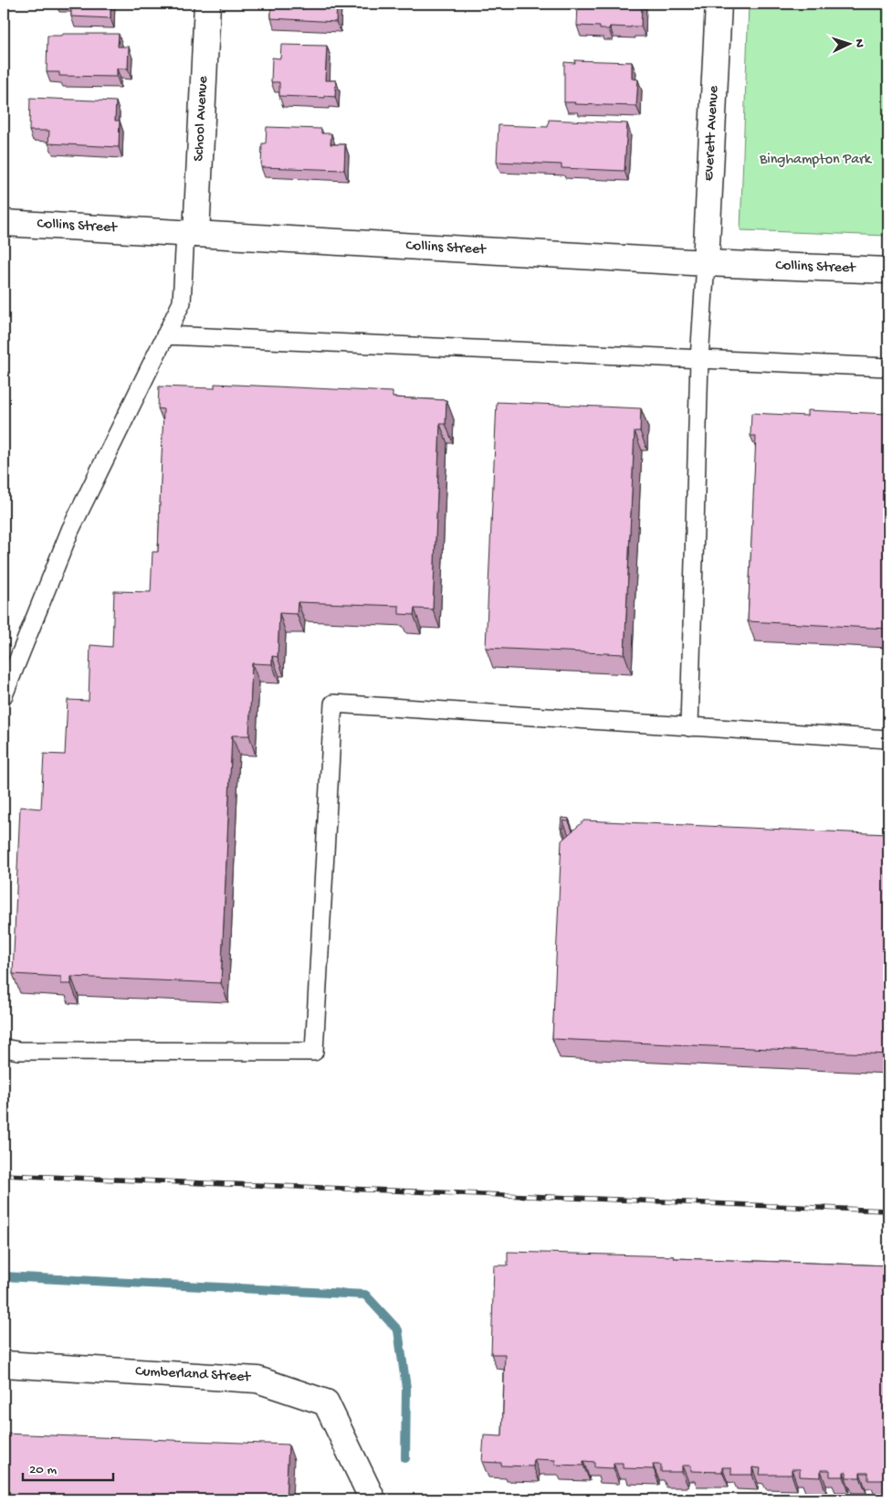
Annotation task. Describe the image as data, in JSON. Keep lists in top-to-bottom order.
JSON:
{
  "streets": {
    "street": [
      "School Avenue",
      "Everett Avenue",
      "Collins Street",
      "Cumberland Street"
    ]
  },
  "crossings": [
    ["School Avenue", "Collins Street"],
    ["Everett Avenue", "Collins Street"]
  ],
  "parks": ["Binghampton Park"],
  "scale_bar": "20 m",
  "north": "right"
}
